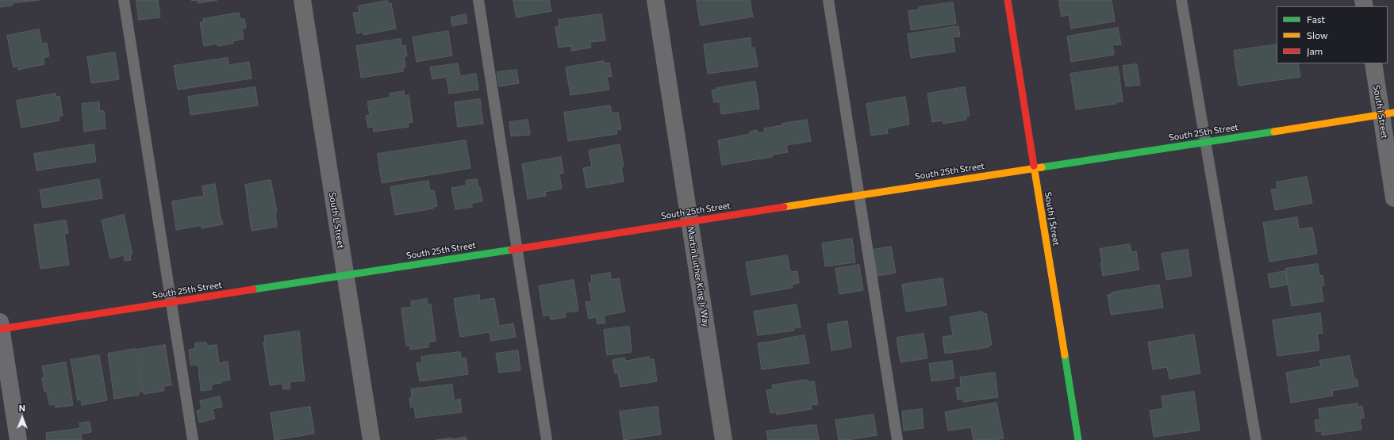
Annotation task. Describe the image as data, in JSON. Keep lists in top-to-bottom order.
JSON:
{
  "streets": {
    "street": [
      "South I Street",
      "South 25th Street",
      "South J Street",
      "South L Street",
      "Martin Luther King Jr Way"
    ]
  },
  "crossings": [
    ["South I Street", "South 25th Street"],
    ["South 25th Street", "South J Street"],
    ["South 25th Street", "South L Street"],
    ["South 25th Street", "Martin Luther King Jr Way"]
  ],
  "legend": ["Fast", "Slow", "Jam"],
  "north": "top"
}
